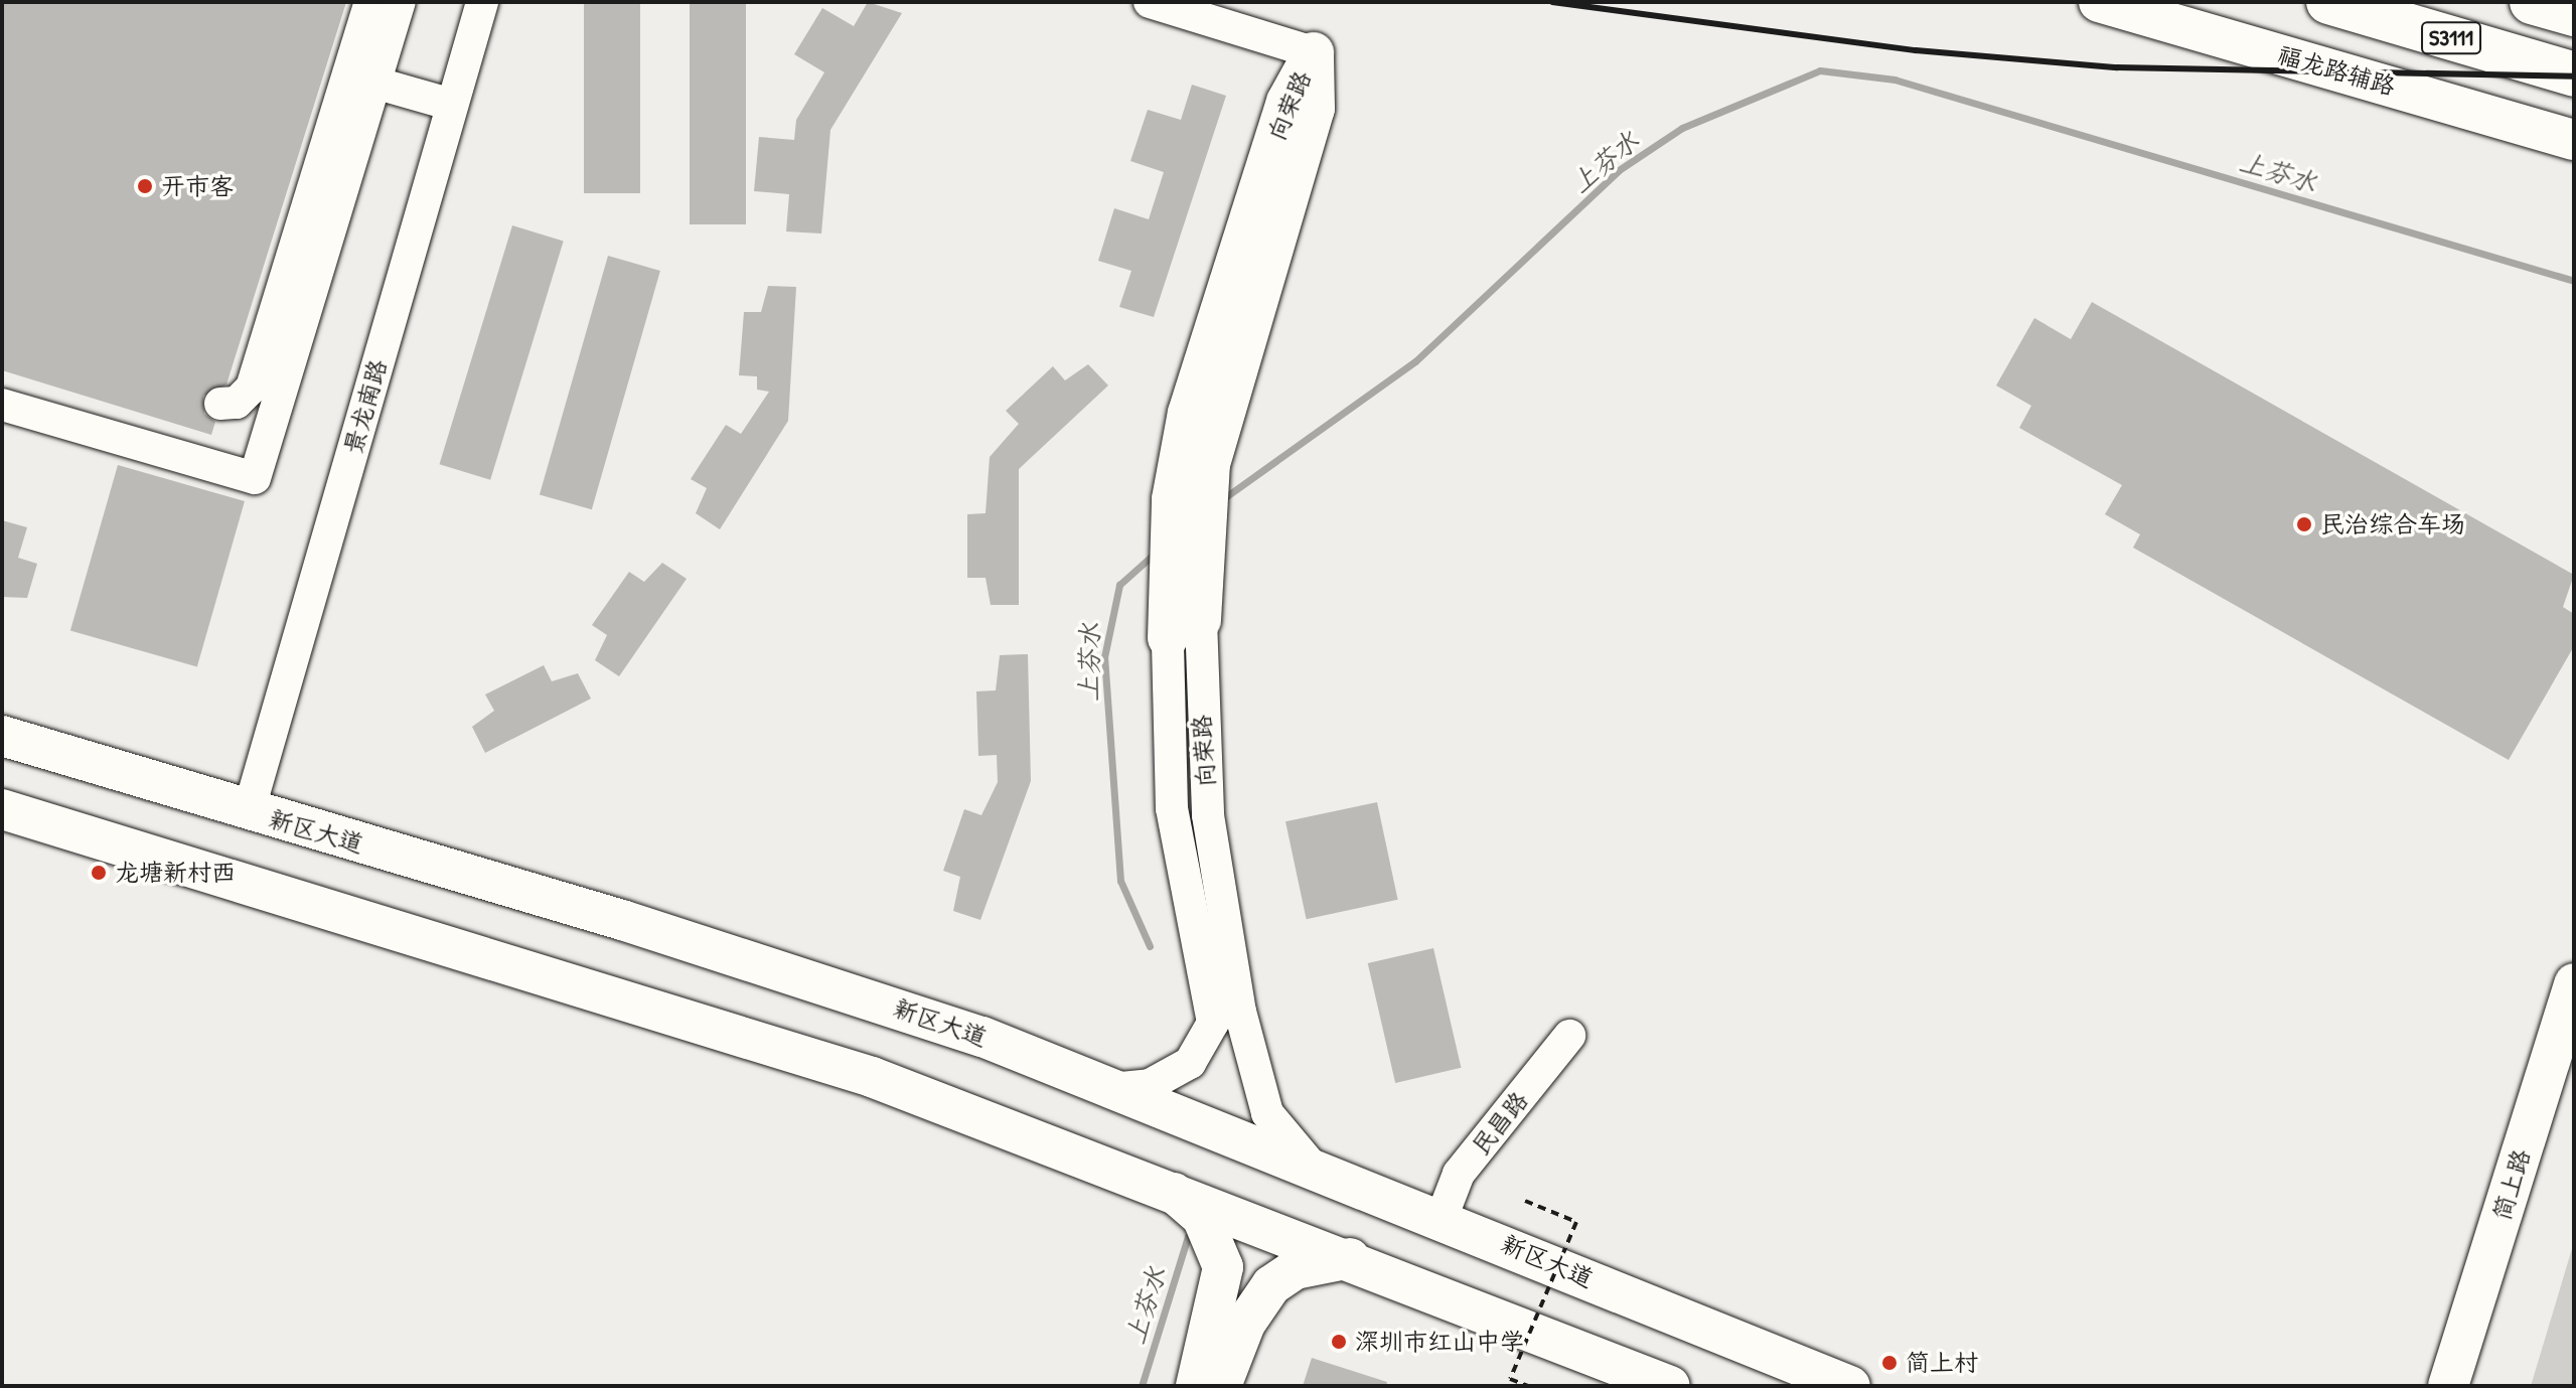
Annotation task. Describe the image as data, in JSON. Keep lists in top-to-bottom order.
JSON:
{
  "streets": {
    "highway": ["S3111"],
    "main road": [
      "福龙路辅路",
      "向荣路",
      "新区大道",
      "简上路"
    ],
    "street": ["景龙南路", "民昌路"]
  },
  "crossings": [
    ["向荣路", "新区大道"],
    ["景龙南路", "新区大道"],
    ["新区大道", "民昌路"]
  ],
  "water": ["上芬水"],
  "places": [
    "开市客",
    "民治综合车场",
    "龙塘新村西",
    "深圳市红山中学",
    "简上村"
  ]
}
